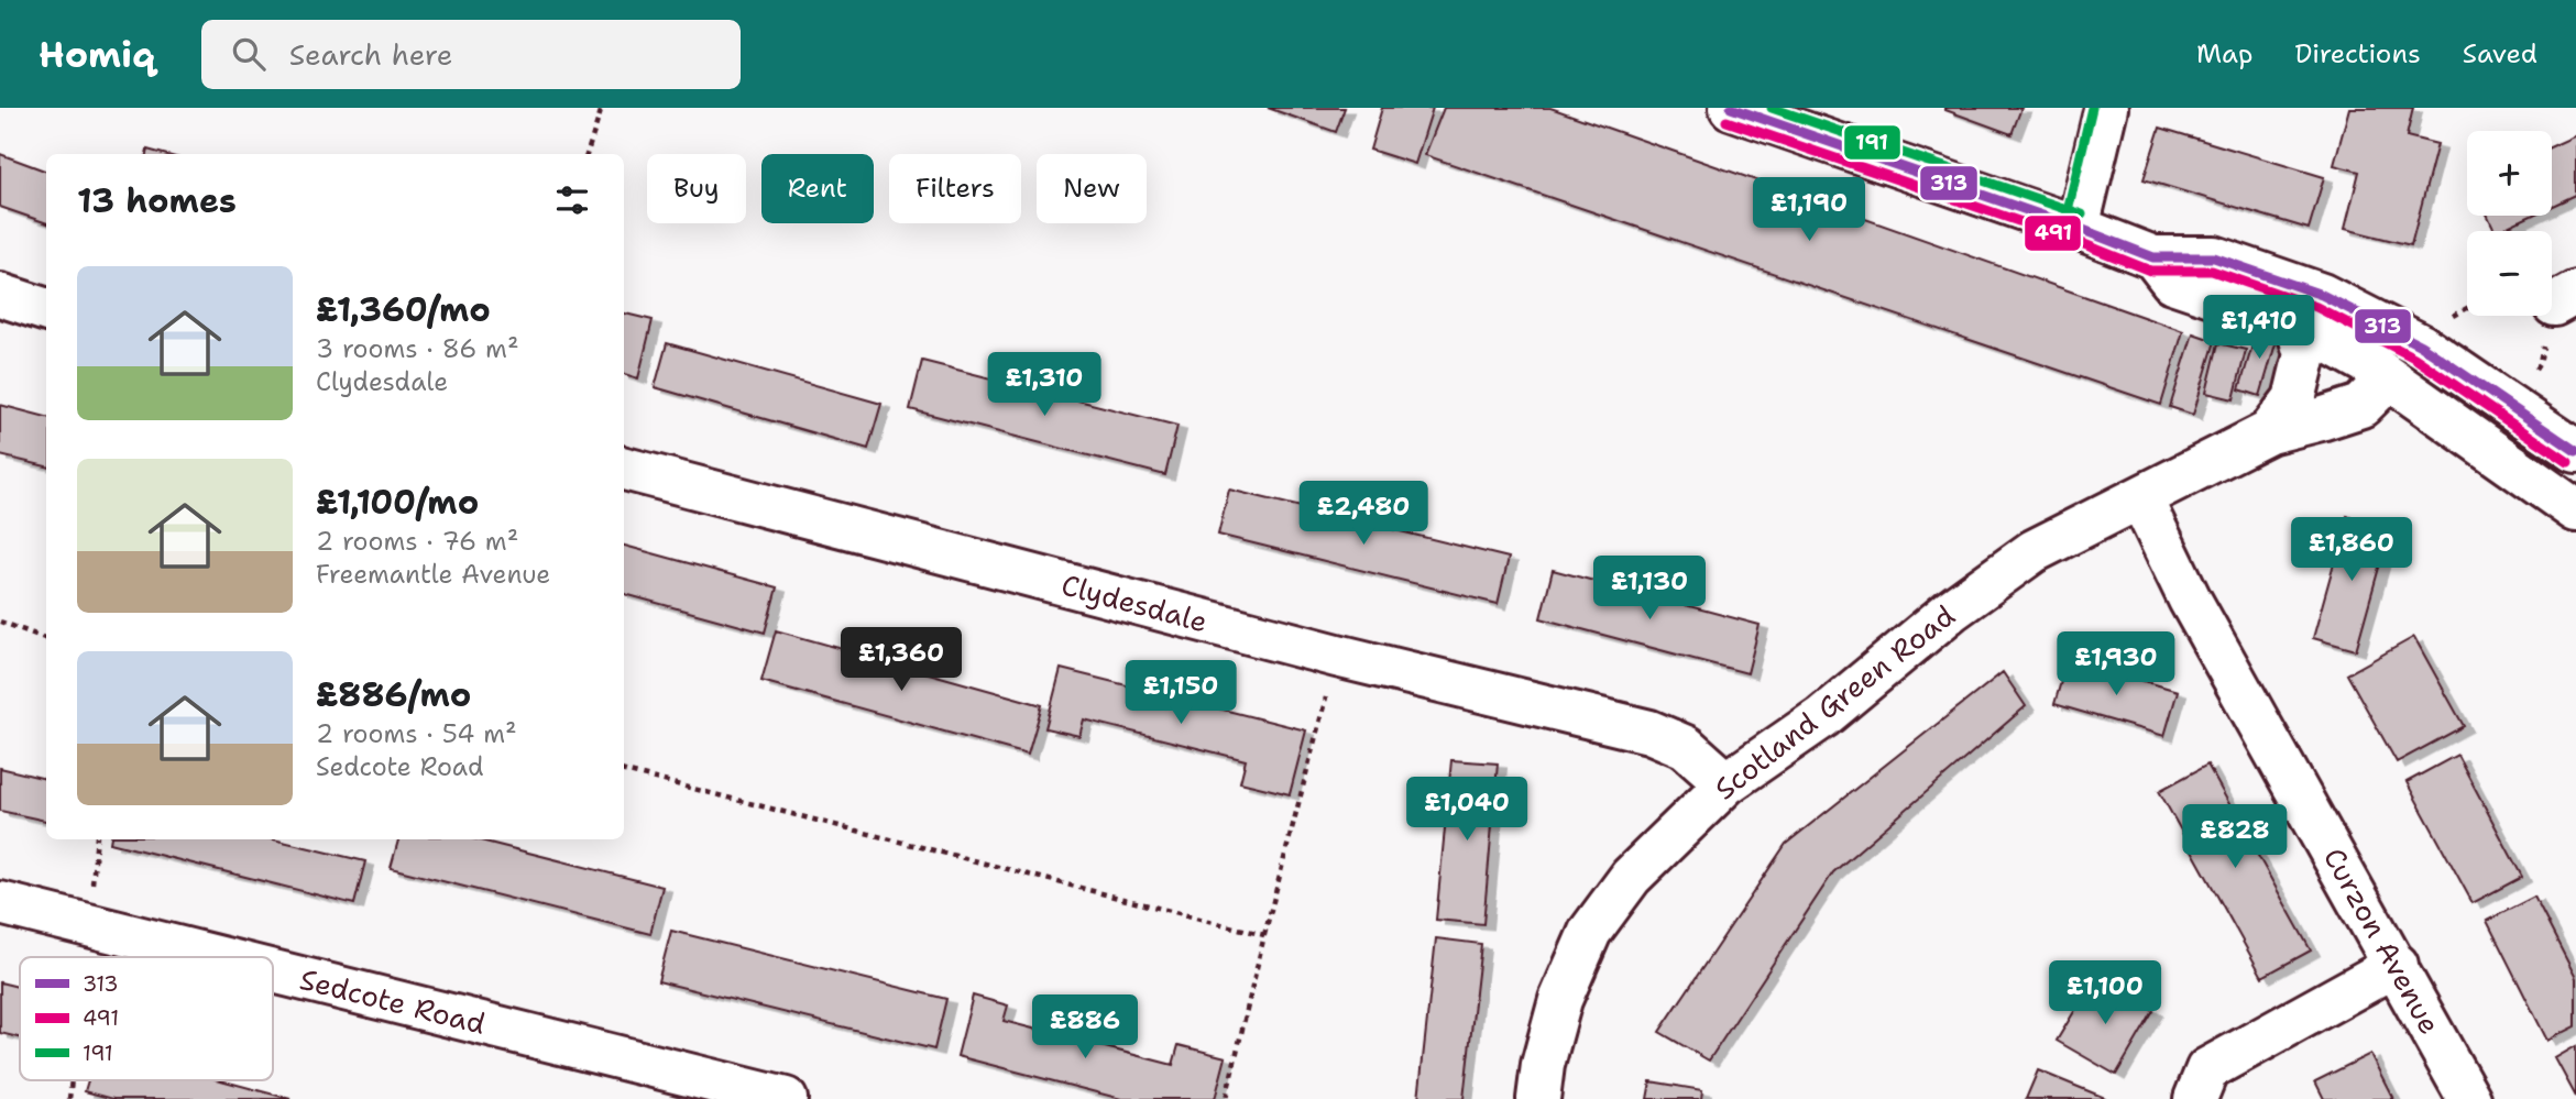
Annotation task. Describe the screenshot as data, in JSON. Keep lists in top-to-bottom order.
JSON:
{
  "streets": {
    "street": [
      "Clydesdale",
      "Scotland Green Road",
      "Curzon Avenue",
      "Sedcote Road"
    ]
  },
  "crossings": [
    ["Clydesdale", "Scotland Green Road"],
    ["Scotland Green Road", "Curzon Avenue"]
  ],
  "lines": ["transit line 313", "transit line 191", "transit line 491"],
  "legend": ["313", "491", "191"],
  "page": {
    "header": "Homiq",
    "search": "Search here",
    "nav": ["Map", "Directions", "Saved"],
    "map_buttons": ["+", "−"],
    "chip": [
      "Buy",
      "Rent",
      "Filters",
      "New"
    ],
    "heading": "13 homes",
    "price": [
      "£1,190",
      "£1,410",
      "£1,310",
      "£2,480",
      "£1,860",
      "£1,130",
      "£1,360",
      "£1,930",
      "£1,150",
      "£1,040",
      "£828",
      "£1,100",
      "£886"
    ],
    "list": [
      {
        "name": "£1,360/mo",
        "note": "3 rooms · 86 m² · Clydesdale"
      },
      {
        "name": "£1,100/mo",
        "note": "2 rooms · 76 m² · Freemantle Avenue"
      },
      {
        "name": "£886/mo",
        "note": "2 rooms · 54 m² · Sedcote Road"
      }
    ]
  }
}
